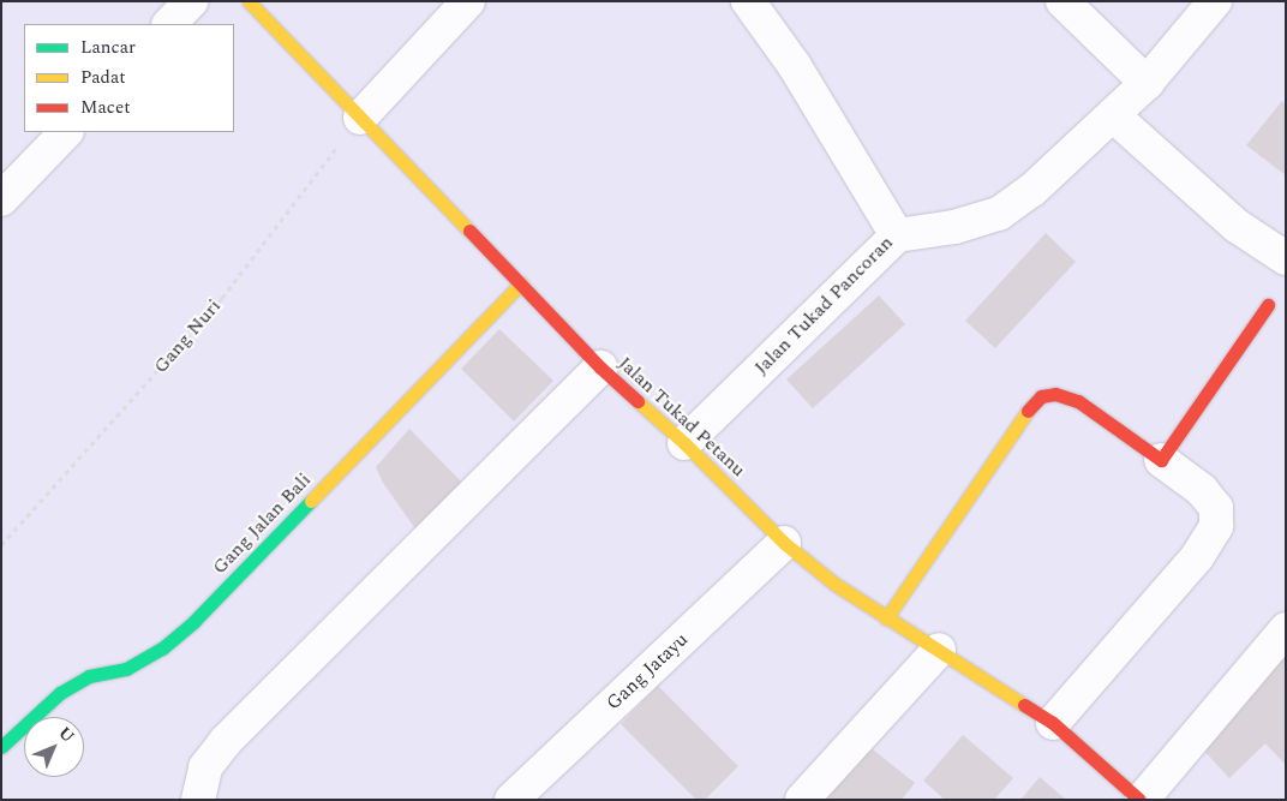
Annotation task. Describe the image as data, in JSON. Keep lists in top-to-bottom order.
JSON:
{
  "streets": {
    "street": [
      "Jalan Tukad Pancoran",
      "Jalan Tukad Petanu",
      "Gang Jalan Bali",
      "Gang Jatayu"
    ],
    "path": ["Gang Nuri"]
  },
  "crossings": [
    ["Jalan Tukad Pancoran", "Jalan Tukad Petanu"],
    ["Gang Nuri", "Jalan Tukad Petanu"],
    ["Jalan Tukad Petanu", "Gang Jalan Bali"],
    ["Jalan Tukad Petanu", "Gang Jatayu"]
  ],
  "legend": ["Lancar", "Padat", "Macet"],
  "north": "top right"
}
